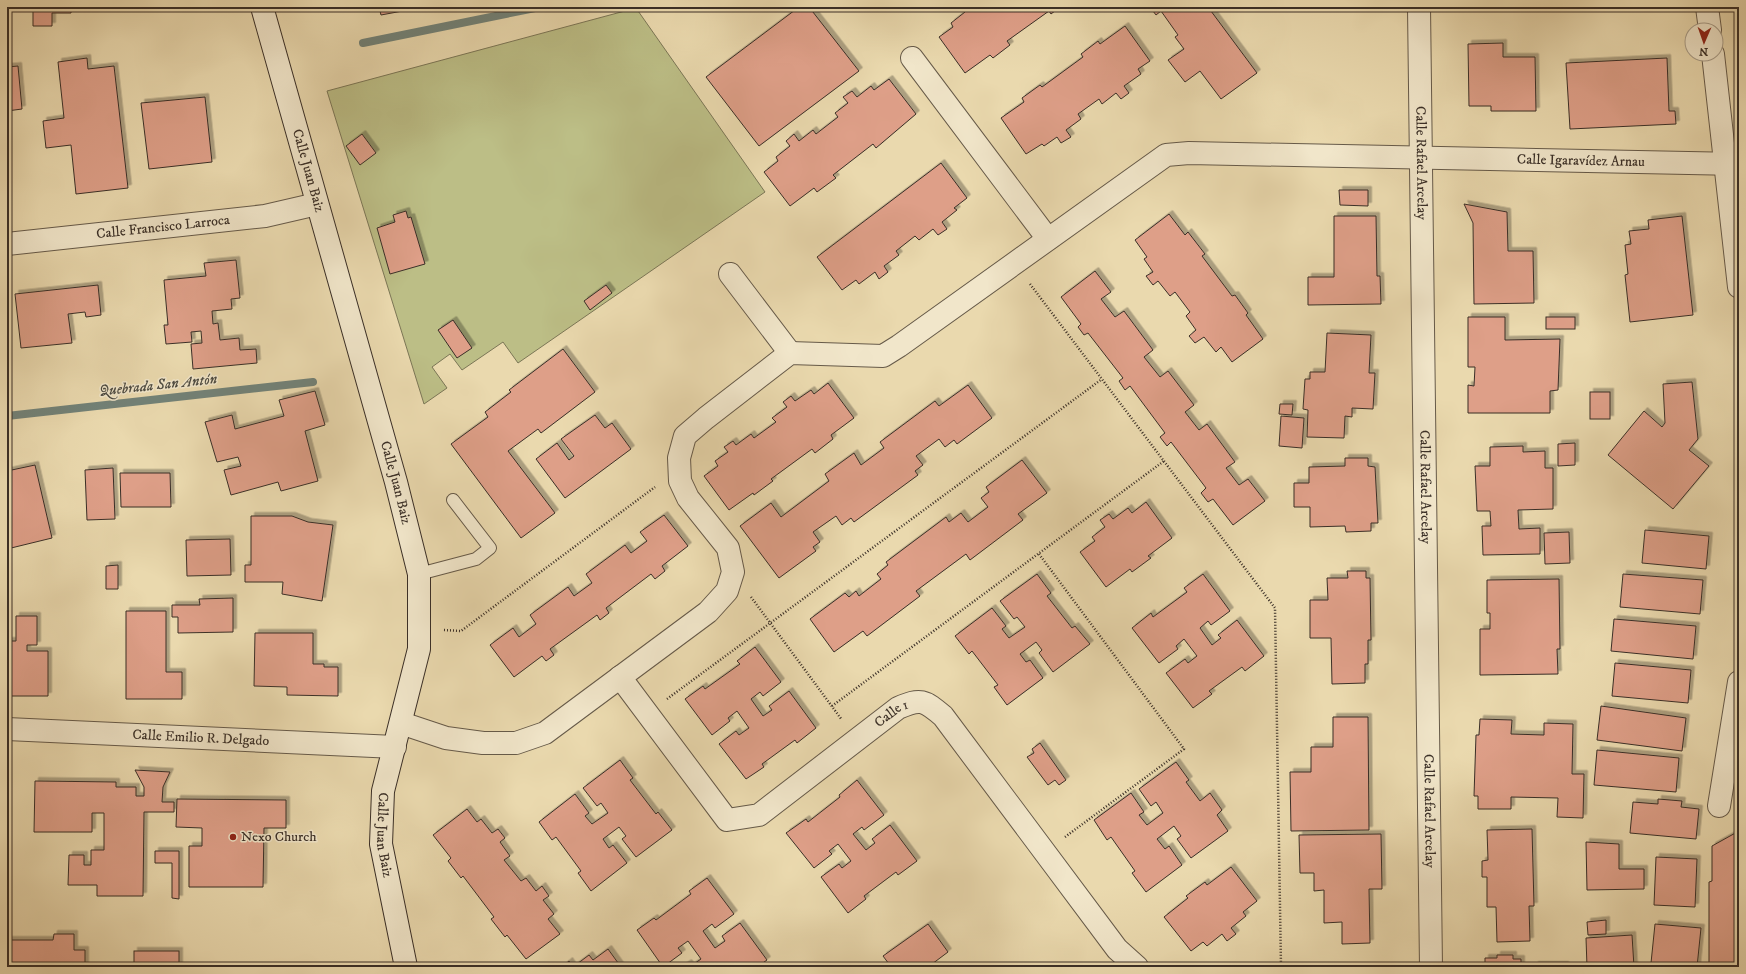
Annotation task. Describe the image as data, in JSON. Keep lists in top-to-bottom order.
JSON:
{
  "streets": {
    "street": [
      "Calle Igaravídez Arnau",
      "Calle Rafael Arcelay",
      "Calle Juan Baiz",
      "Calle Francisco Larroca",
      "Calle 1",
      "Calle Emilio R. Delgado"
    ]
  },
  "crossings": [
    ["Calle Igaravídez Arnau", "Calle Rafael Arcelay"],
    ["Calle Juan Baiz", "Calle Francisco Larroca"],
    ["Calle Juan Baiz", "Calle Emilio R. Delgado"]
  ],
  "water": ["Quebrada San Antón"],
  "places": ["Nexo Church"],
  "north": "bottom"
}
